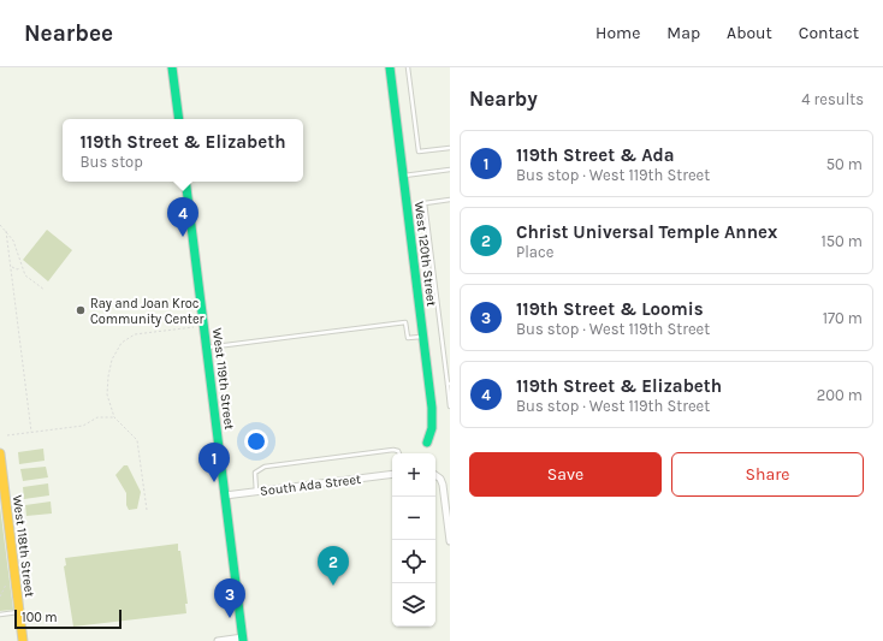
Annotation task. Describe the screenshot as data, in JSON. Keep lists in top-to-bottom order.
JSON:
{
  "streets": {
    "street": [
      "West 120th Street",
      "West 119th Street",
      "South Ada Street",
      "West 118th Street"
    ]
  },
  "crossings": [
    ["West 119th Street", "South Ada Street"]
  ],
  "places": ["Ray and Joan Kroc Community Center"],
  "scale_bar": "100 m",
  "page": {
    "header": "Nearbee",
    "nav": [
      "Home",
      "Map",
      "About",
      "Contact"
    ],
    "heading": ["Nearby", "4 results"],
    "popup": ["119th Street & Elizabeth", "Bus stop"],
    "list": [
      {
        "mark": "1",
        "name": "119th Street & Ada",
        "note": "Bus stop · West 119th Street",
        "value": "50 m"
      },
      {
        "mark": "2",
        "name": "Christ Universal Temple Annex",
        "note": "Place",
        "value": "150 m"
      },
      {
        "mark": "3",
        "name": "119th Street & Loomis",
        "note": "Bus stop · West 119th Street",
        "value": "170 m"
      },
      {
        "mark": "4",
        "name": "119th Street & Elizabeth",
        "note": "Bus stop · West 119th Street",
        "value": "200 m"
      }
    ],
    "pins": [
      "4",
      "1",
      "2",
      "3"
    ],
    "buttons": ["Save", "Share"],
    "map_buttons": ["+", "−"],
    "scale": "100 m"
  }
}
